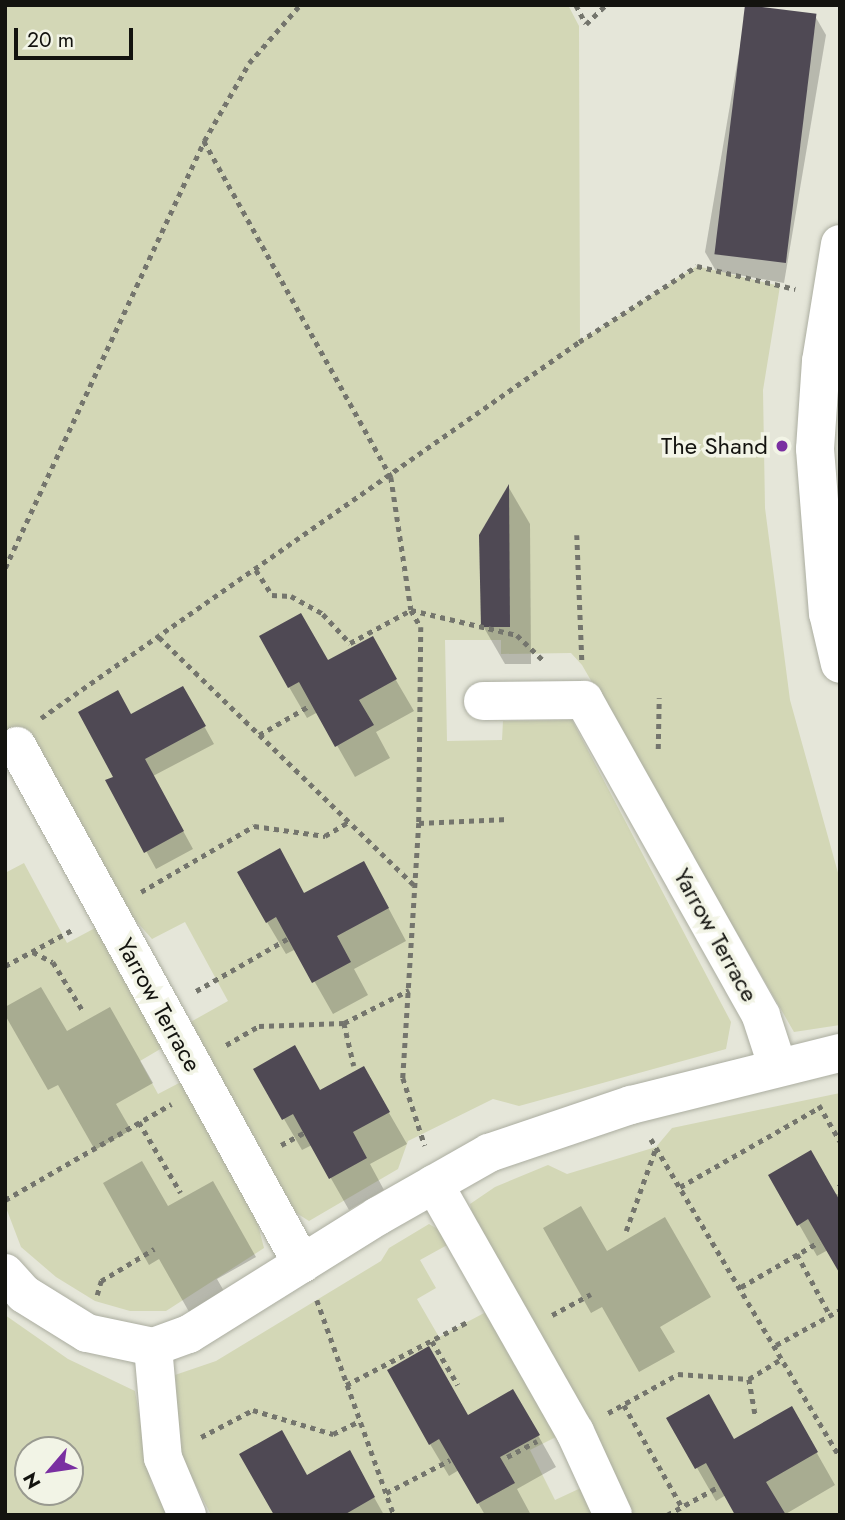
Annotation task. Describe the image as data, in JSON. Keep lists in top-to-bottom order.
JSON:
{
  "streets": {
    "street": ["Yarrow Terrace"]
  },
  "places": ["The Shand"],
  "scale_bar": "20 m",
  "north": "bottom left"
}
